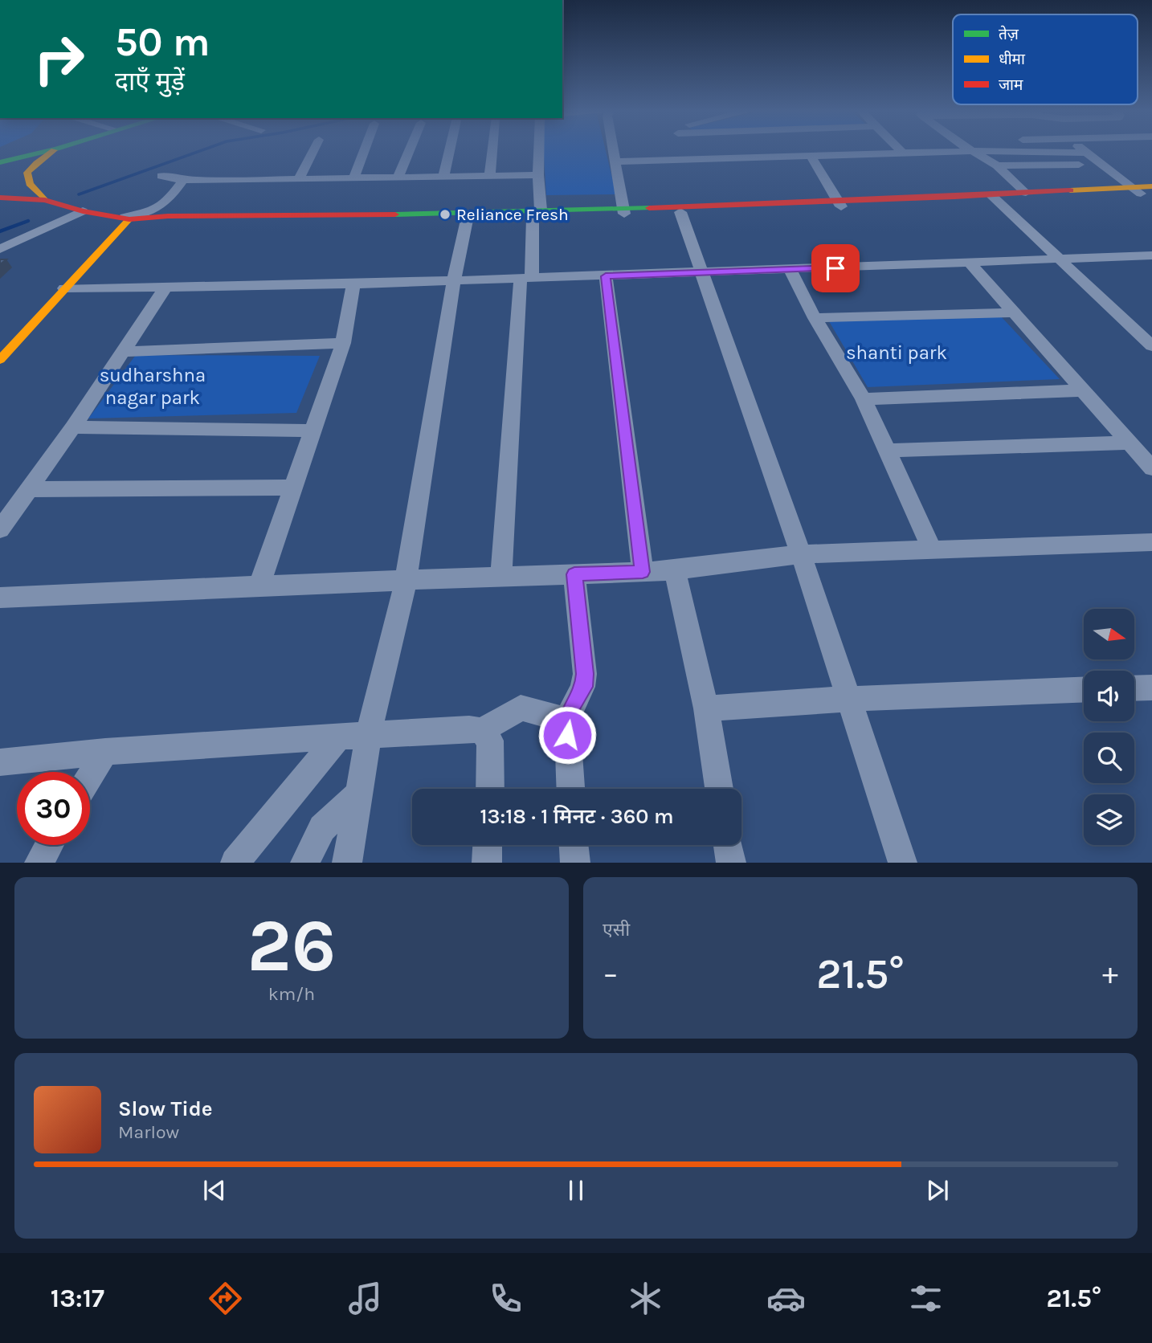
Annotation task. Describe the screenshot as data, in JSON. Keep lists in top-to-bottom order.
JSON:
{
  "parks": ["shanti park", "sudharshna nagar park"],
  "places": ["Reliance Fresh"],
  "legend": ["तेज़", "धीमा", "जाम"],
  "north": "right",
  "page": {
    "turn": ["50 m", "दाएँ मुड़ें"],
    "limit": "30",
    "trip": "13:18 · 1 मिनट · 360 m",
    "tile": [
      ["26", "km/h"],
      "एसी"
    ],
    "heat": ["−", "21.5°", "+"],
    "song": ["Slow Tide", "Marlow"],
    "tabs": ["13:17", "21.5°"]
  }
}
